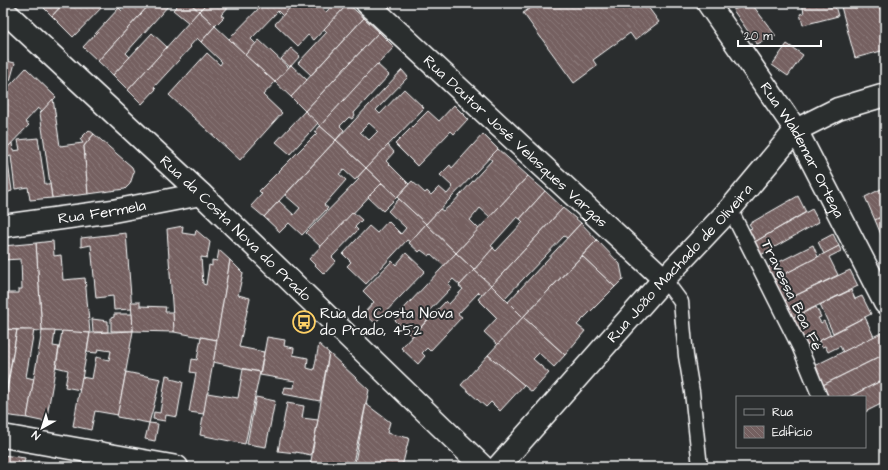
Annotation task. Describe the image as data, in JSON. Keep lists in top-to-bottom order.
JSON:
{
  "streets": {
    "street": [
      "Rua Doutor José Velasques Vargas",
      "Rua Waldemar Ortega",
      "Rua Fermela",
      "Rua da Costa Nova do Prado",
      "Rua João Machado de Oliveira"
    ],
    "lane": ["Travessa Boa Fé"]
  },
  "crossings": [
    ["Rua Doutor José Velasques Vargas", "Rua João Machado de Oliveira"],
    ["Rua Waldemar Ortega", "Rua João Machado de Oliveira"],
    ["Rua Fermela", "Rua da Costa Nova do Prado"],
    ["Rua João Machado de Oliveira", "Travessa Boa Fé"]
  ],
  "places": {
    "bus stop": ["Rua da Costa Nova do Prado, 452"]
  },
  "legend": ["Rua", "Edifício"],
  "scale_bar": "20 m",
  "north": "bottom left"
}
